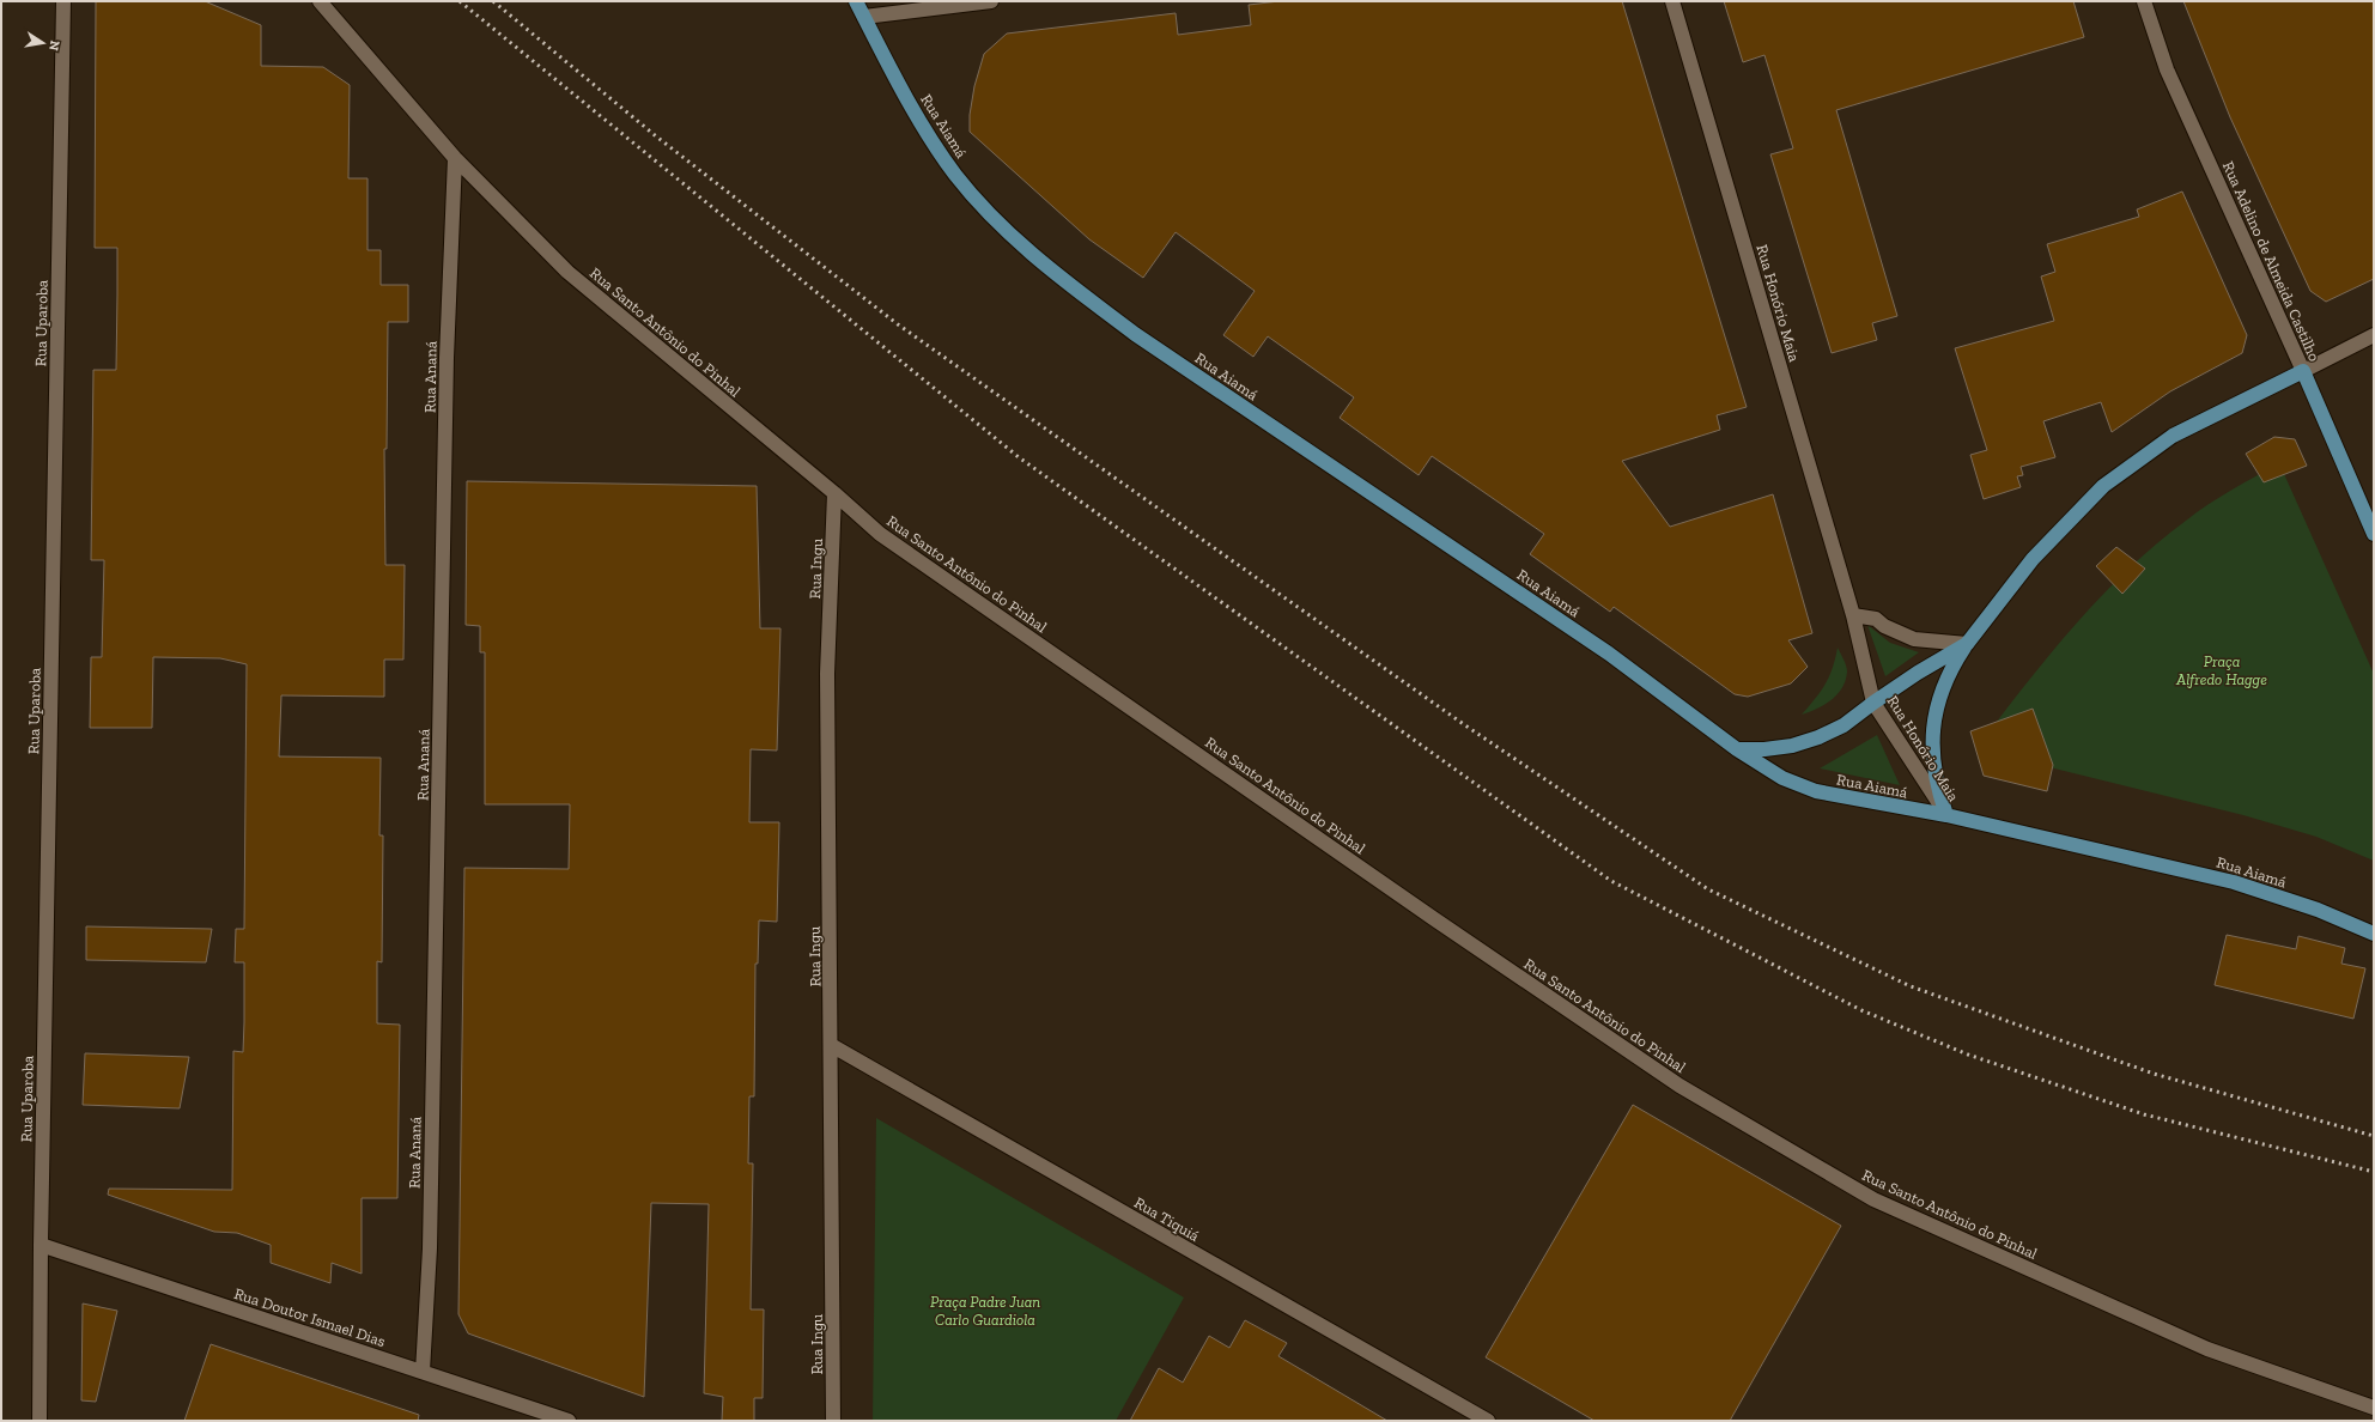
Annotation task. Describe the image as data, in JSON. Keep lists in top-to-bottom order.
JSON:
{
  "streets": {
    "main road": ["Rua Aiamá", "Rua Adelino de Almeida Castilho"],
    "street": [
      "Rua Honório Maia",
      "Rua Uparoba",
      "Rua Santo Antônio do Pinhal",
      "Rua Ananá",
      "Rua Ingu",
      "Rua Tiquiá",
      "Rua Doutor Ismael Dias"
    ]
  },
  "crossings": [
    ["Rua Aiamá", "Rua Honório Maia"],
    ["Rua Uparoba", "Rua Doutor Ismael Dias"],
    ["Rua Santo Antônio do Pinhal", "Rua Ananá"],
    ["Rua Santo Antônio do Pinhal", "Rua Ingu"],
    ["Rua Ananá", "Rua Doutor Ismael Dias"],
    ["Rua Ingu", "Rua Tiquiá"]
  ],
  "parks": ["Praça Alfredo Hagge", "Praça Padre Juan Carlo Guardiola"],
  "north": "right"
}
